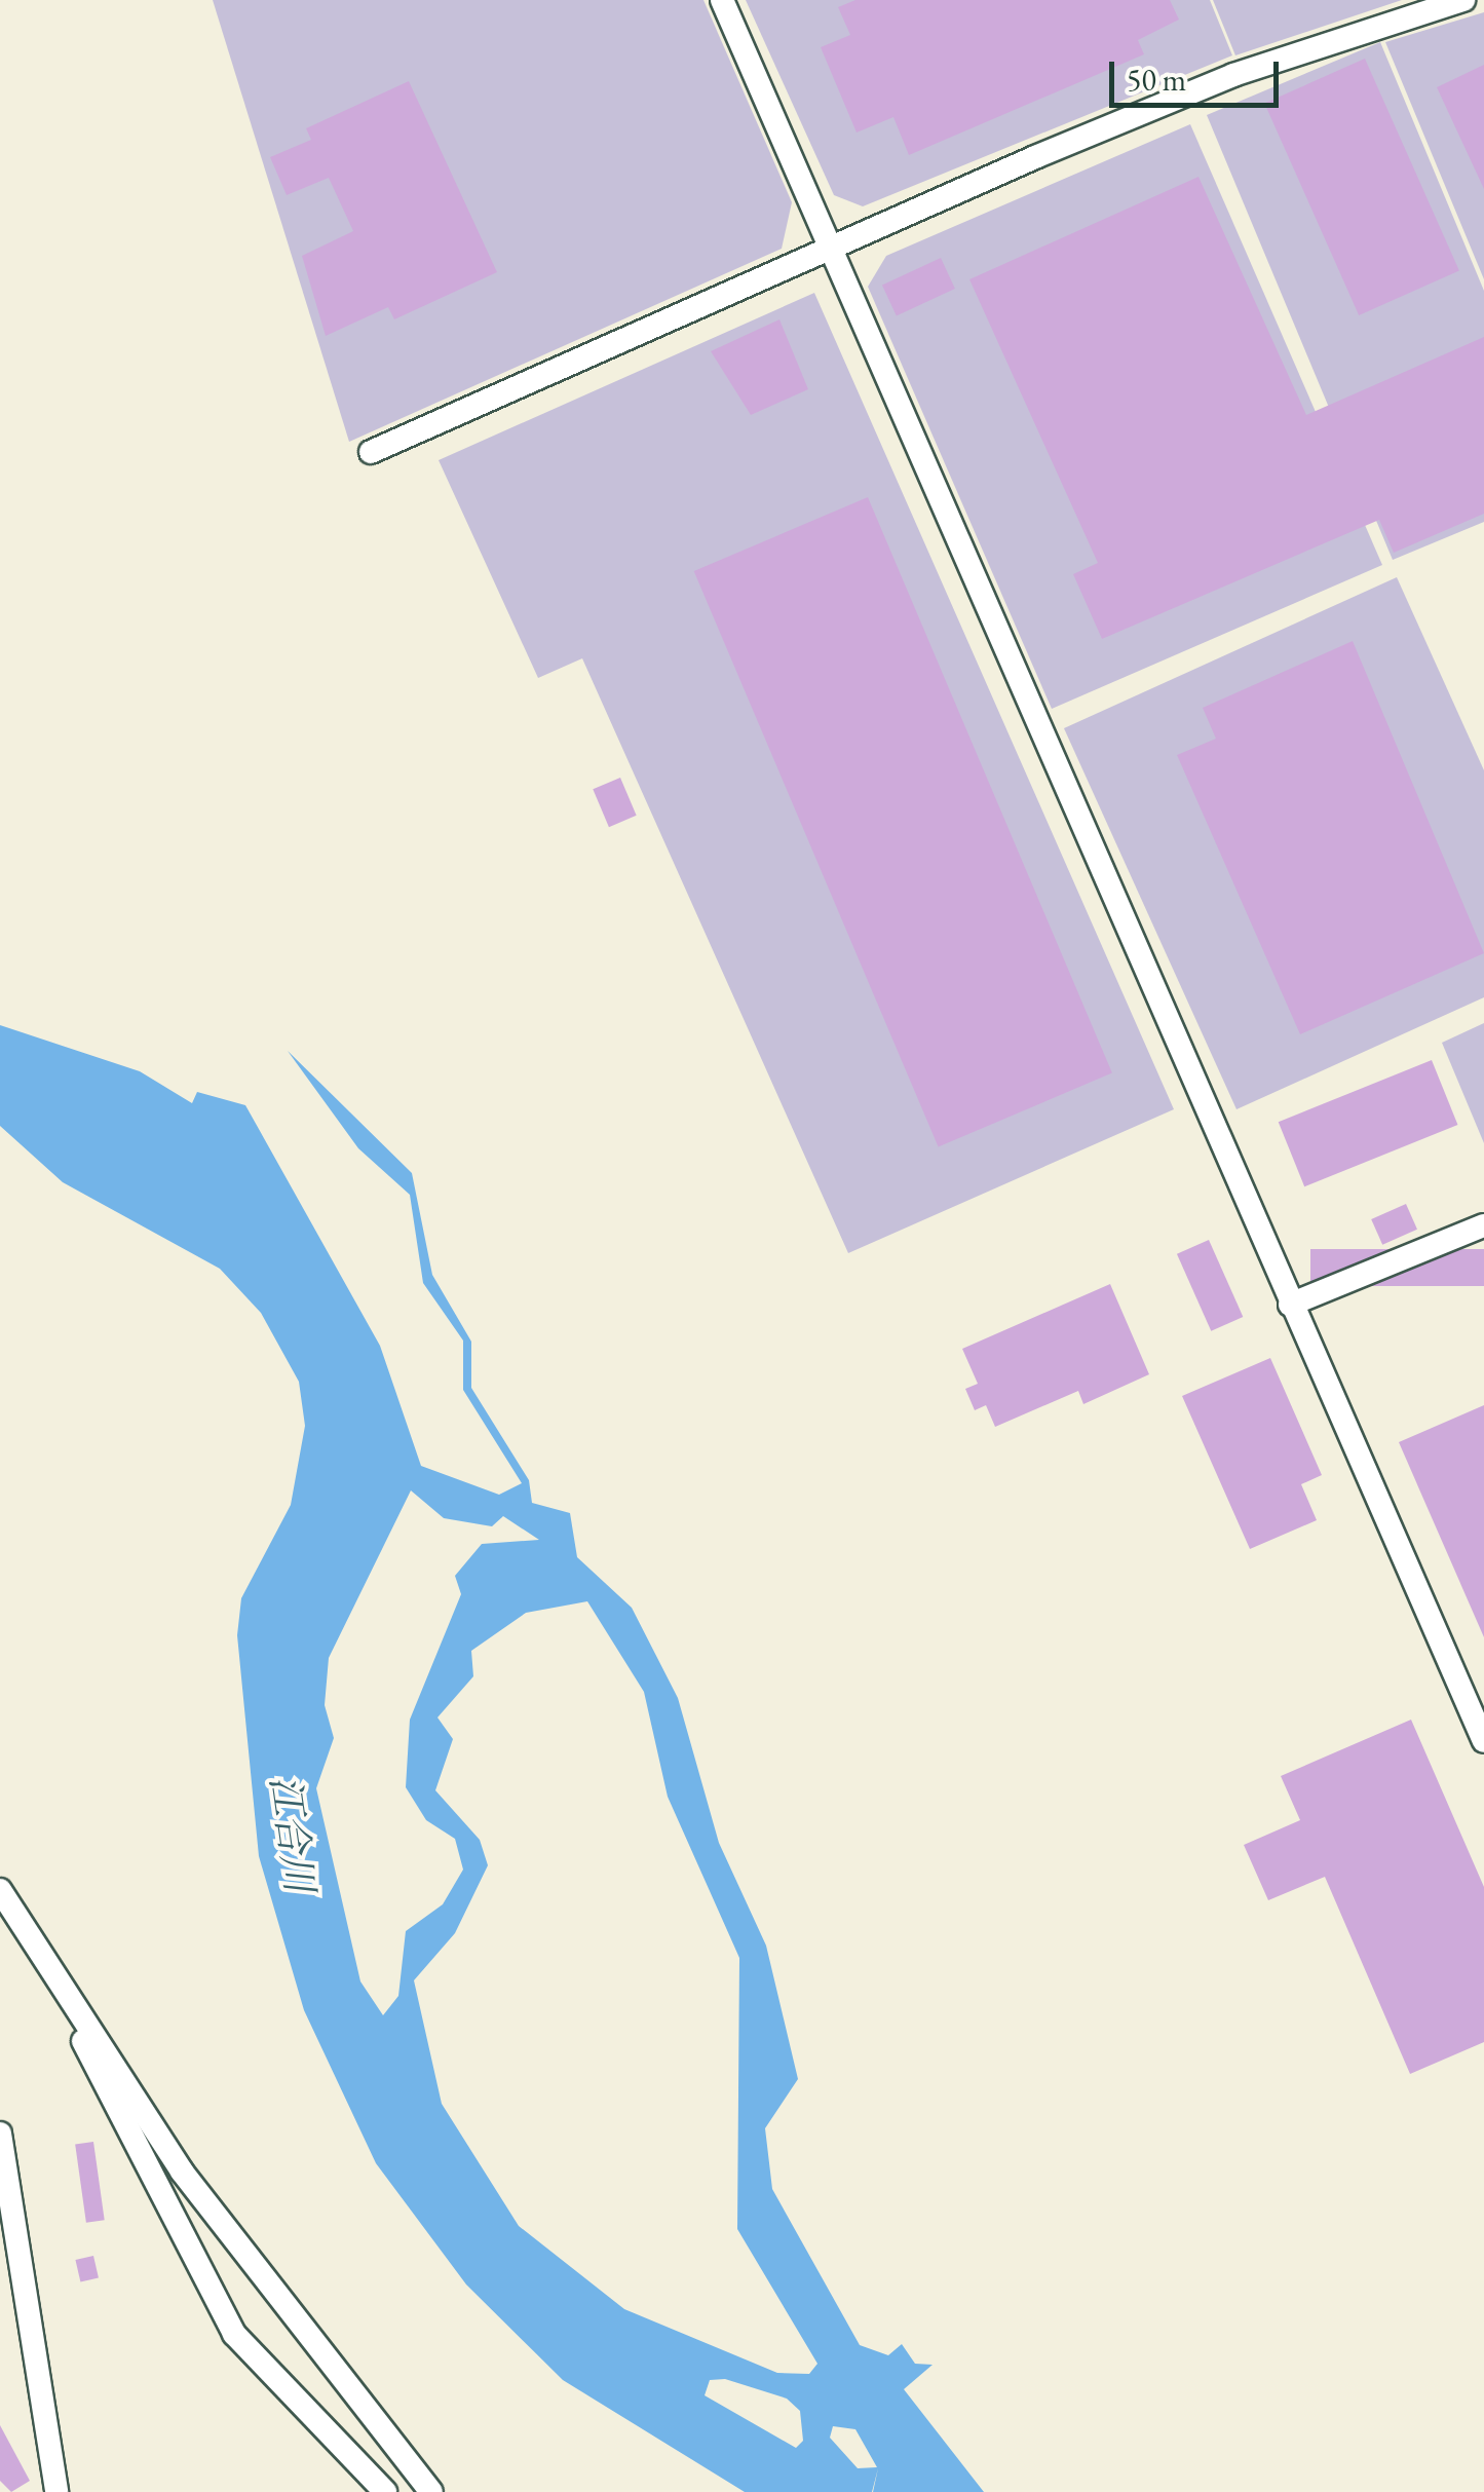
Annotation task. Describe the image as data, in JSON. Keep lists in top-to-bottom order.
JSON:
{
  "water": ["江合川"],
  "scale_bar": "50 m"
}
